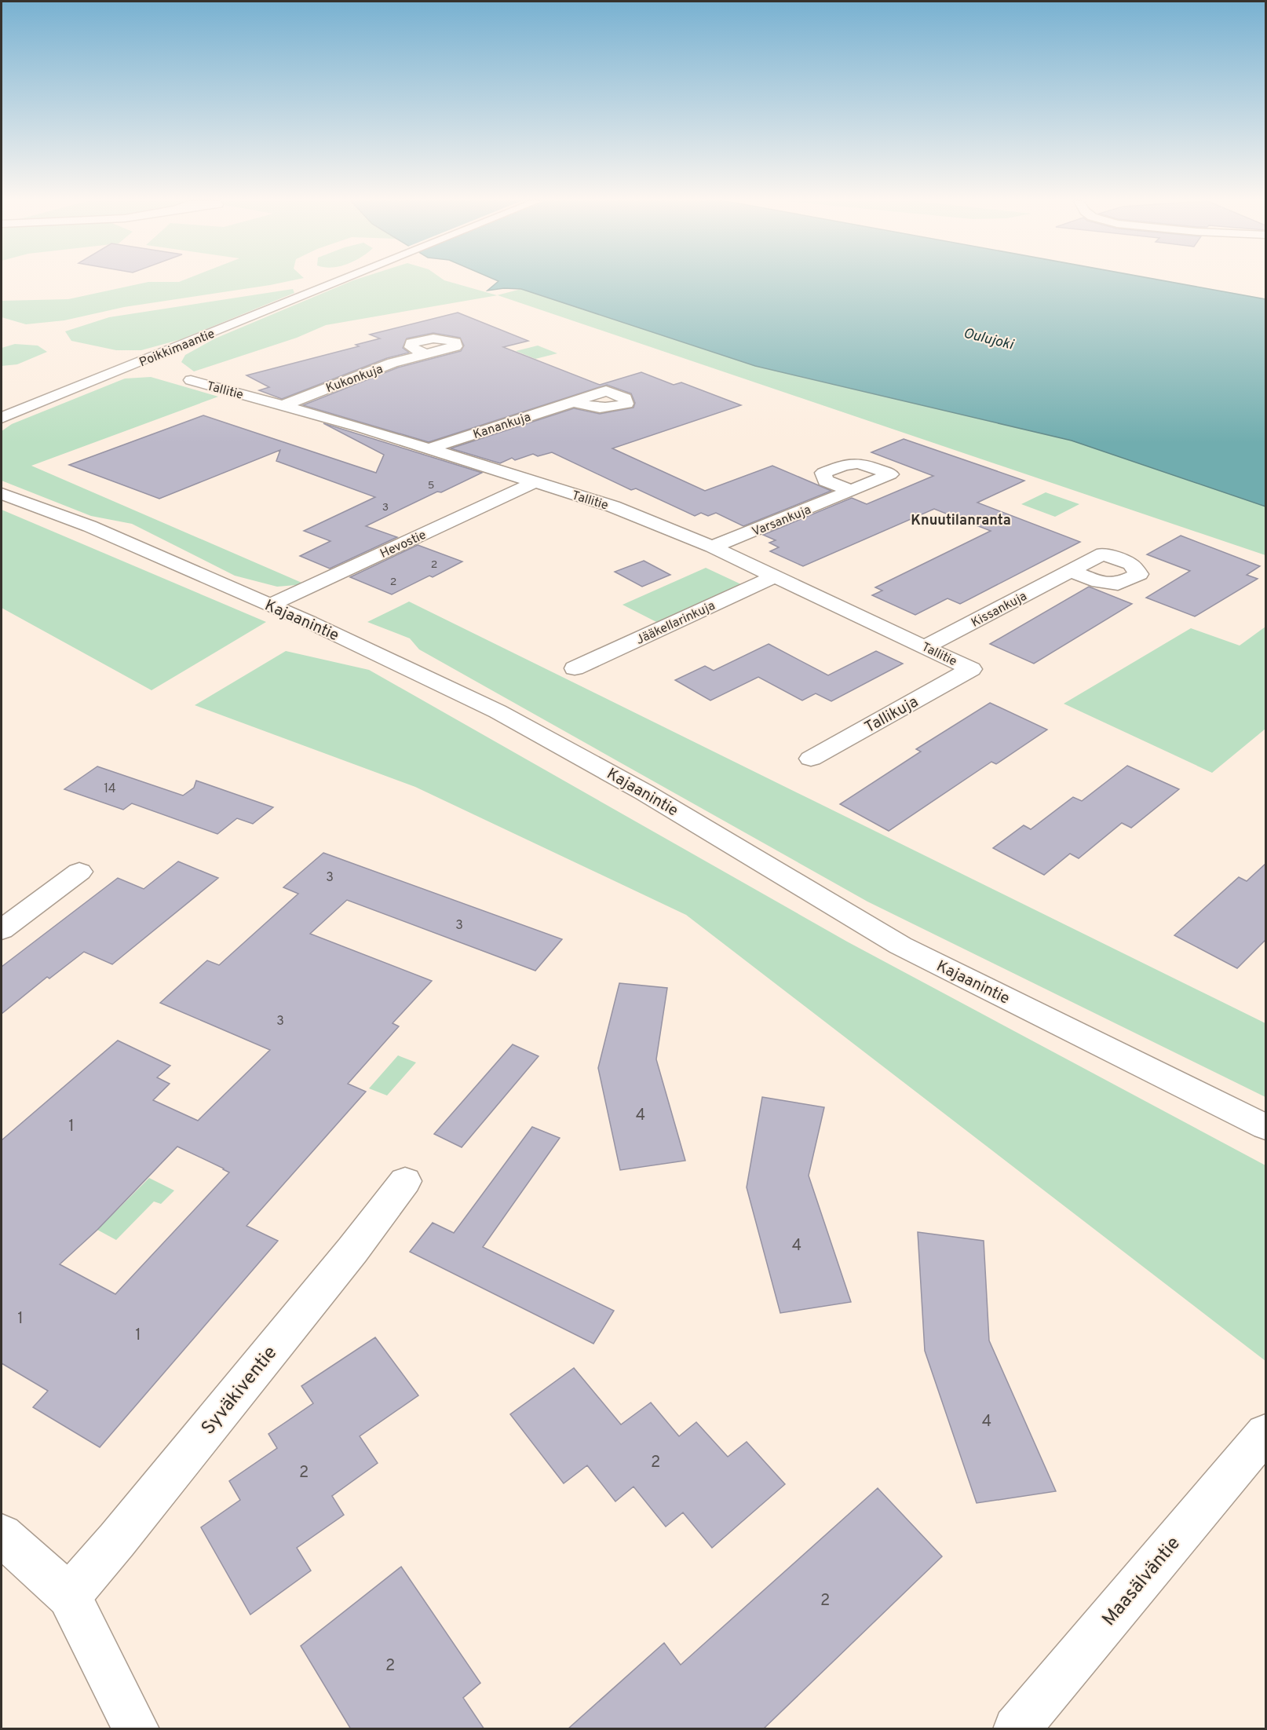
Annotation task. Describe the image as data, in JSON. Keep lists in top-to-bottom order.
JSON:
{
  "streets": {
    "street": [
      "Poikkimaantie",
      "Kukonkuja",
      "Tallitie",
      "Kanankuja",
      "Varsankuja",
      "Hevostie",
      "Kissankuja",
      "Kajaanintie",
      "Jääkellarinkuja",
      "Tallikuja",
      "Syväkiventie",
      "Maasälväntie"
    ]
  },
  "crossings": [
    ["Kukonkuja", "Tallitie"],
    ["Tallitie", "Kanankuja"],
    ["Tallitie", "Varsankuja"],
    ["Tallitie", "Hevostie"],
    ["Tallitie", "Kissankuja"],
    ["Tallitie", "Jääkellarinkuja"],
    ["Tallitie", "Tallikuja"],
    ["Hevostie", "Kajaanintie"]
  ],
  "districts": ["Knuutilanranta"],
  "water": ["Oulujoki"],
  "house_numbers": [
    "5",
    "3",
    "2",
    "2",
    "14",
    "3",
    "3",
    "3",
    "4",
    "1",
    "4",
    "1",
    "1",
    "4",
    "2",
    "2",
    "2",
    "2"
  ]
}
